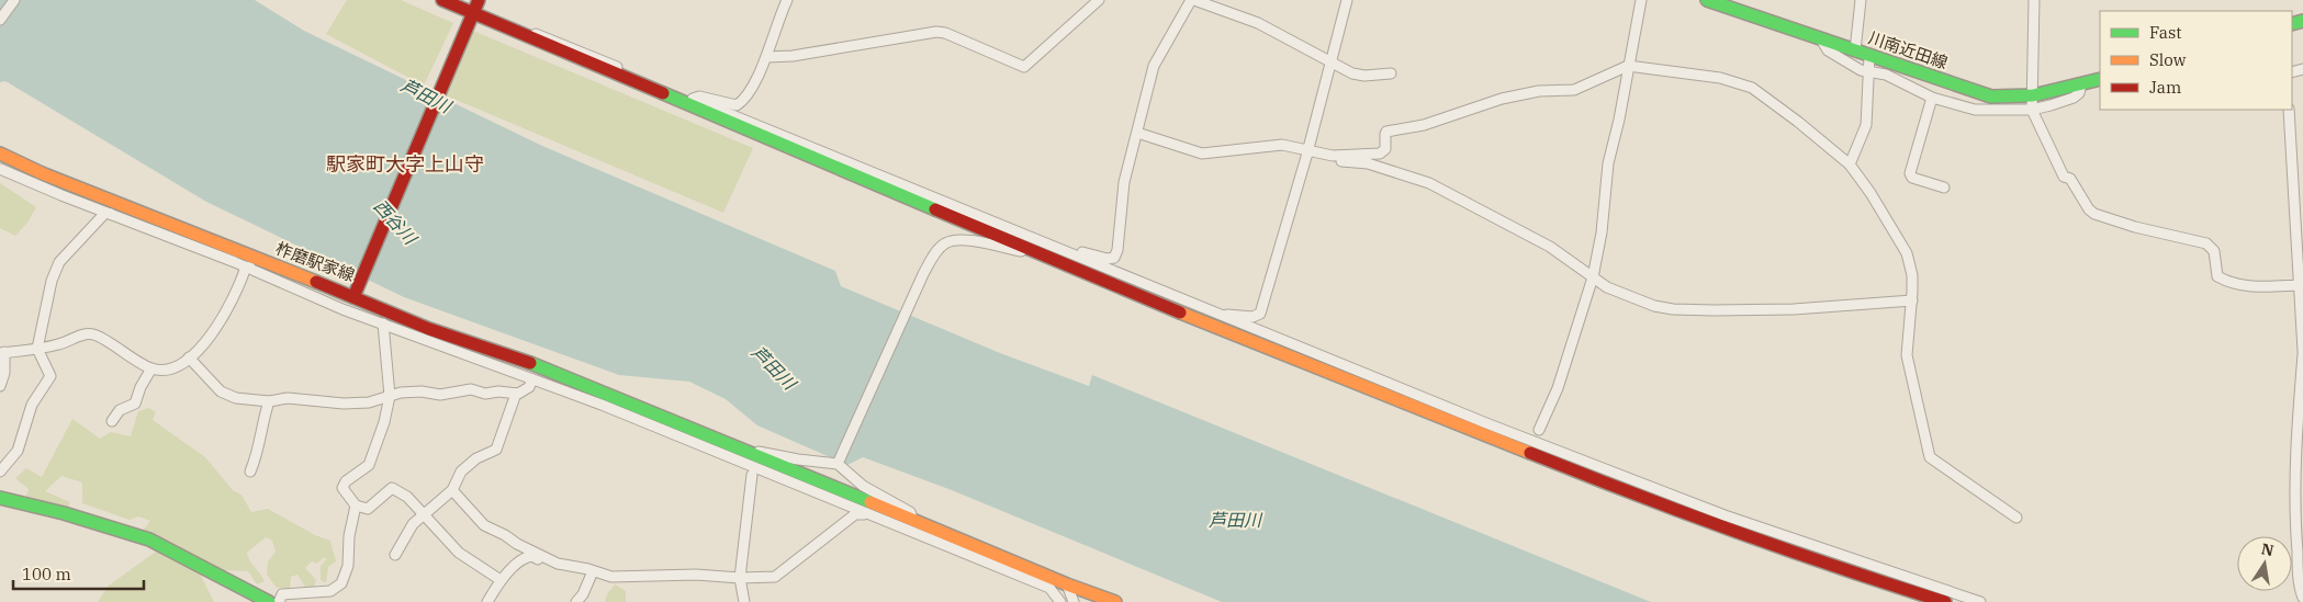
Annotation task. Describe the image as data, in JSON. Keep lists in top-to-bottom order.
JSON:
{
  "streets": {
    "street": ["川南近田線", "柞磨駅家線"]
  },
  "districts": ["駅家町大字上山守"],
  "water": ["芦田川", "西谷川"],
  "legend": ["Fast", "Slow", "Jam"],
  "scale_bar": "100 m",
  "north": "top"
}
